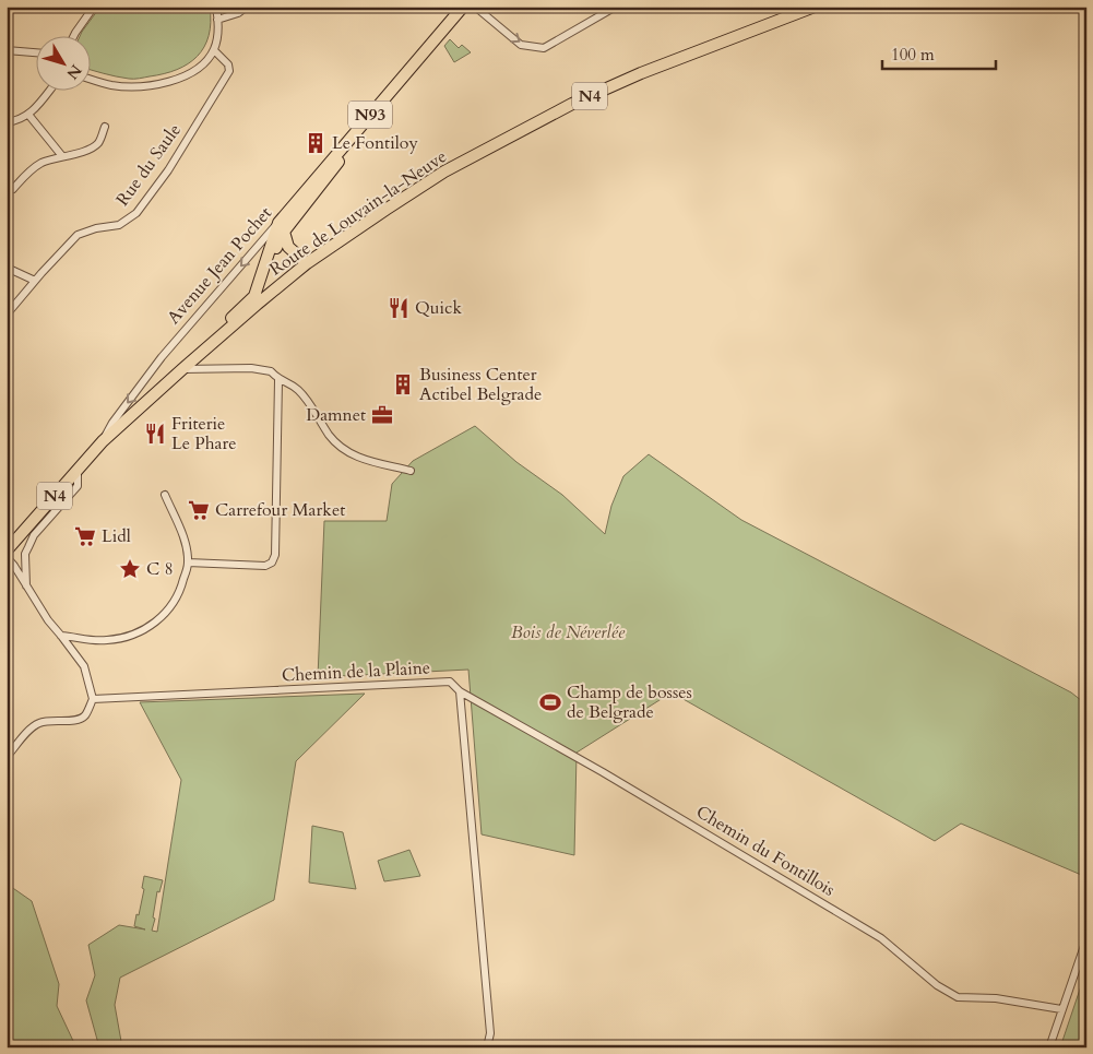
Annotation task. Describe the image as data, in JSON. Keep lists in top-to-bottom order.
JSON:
{
  "streets": {
    "main road": [
      "N4",
      "N93",
      "Route de Louvain-la-Neuve",
      "Avenue Jean Pochet"
    ],
    "street": ["Rue du Saule", "Chemin de la Plaine", "Chemin du Fontillois"]
  },
  "crossings": [
    ["N4", "N93"],
    ["N4", "Route de Louvain-la-Neuve"],
    ["N4", "Avenue Jean Pochet"],
    ["N93", "Route de Louvain-la-Neuve"],
    ["N93", "Avenue Jean Pochet"],
    ["Chemin de la Plaine", "Chemin du Fontillois"]
  ],
  "parks": ["Bois de Néverlée"],
  "places": {
    "building": ["Le Fontiloy", "Business Center Actibel Belgrade"],
    "restaurant": ["Quick", "Friterie Le Phare"],
    "office": ["Damnet"],
    "supermarket": ["Carrefour Market", "Lidl"],
    "place": ["C 8"],
    "sports": ["Champ de bosses de Belgrade"]
  },
  "scale_bar": "100 m",
  "north": "bottom right"
}
